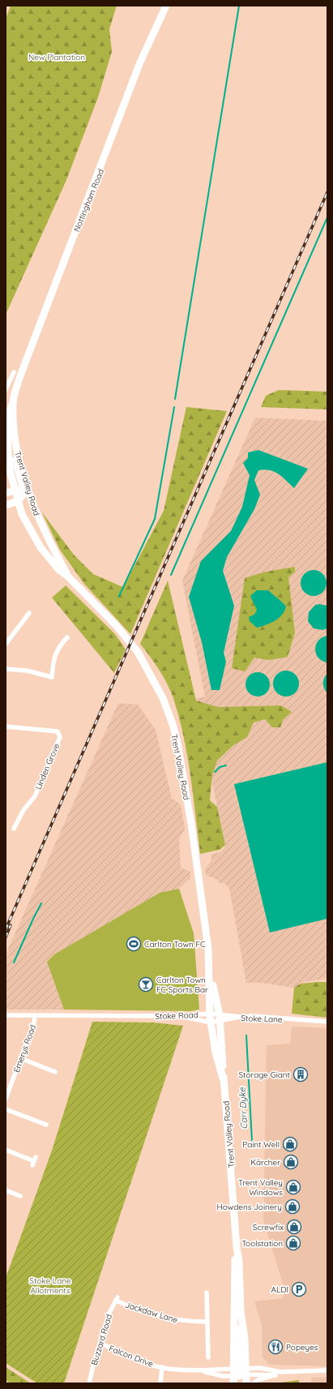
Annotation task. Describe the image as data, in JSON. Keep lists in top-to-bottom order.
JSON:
{
  "streets": {
    "main road": ["Nottingham Road", "Trent Valley Road"],
    "street": [
      "Linden Grove",
      "Stoke Road",
      "Stoke Lane",
      "Emerys Road",
      "Jackdaw Lane",
      "Buzzard Road",
      "Falcon Drive"
    ]
  },
  "crossings": [
    ["Nottingham Road", "Trent Valley Road"],
    ["Trent Valley Road", "Stoke Road"],
    ["Trent Valley Road", "Stoke Lane"],
    ["Trent Valley Road", "Falcon Drive"],
    ["Stoke Road", "Stoke Lane"],
    ["Stoke Road", "Emerys Road"],
    ["Jackdaw Lane", "Buzzard Road"],
    ["Buzzard Road", "Falcon Drive"]
  ],
  "water": ["Carr Dyke"],
  "parks": ["New Plantation", "Stoke Lane Allotments"],
  "places": {
    "sports": ["Carlton Town FC"],
    "bar": ["Carlton Town FC Sports Bar"],
    "building": ["Storage Giant"],
    "shop": [
      "Paint Well",
      "Kärcher",
      "Trent Valley Windows",
      "Howdens Joinery",
      "Screwfix",
      "Toolstation"
    ],
    "parking": ["ALDI"],
    "restaurant": ["Popeyes"]
  }
}
